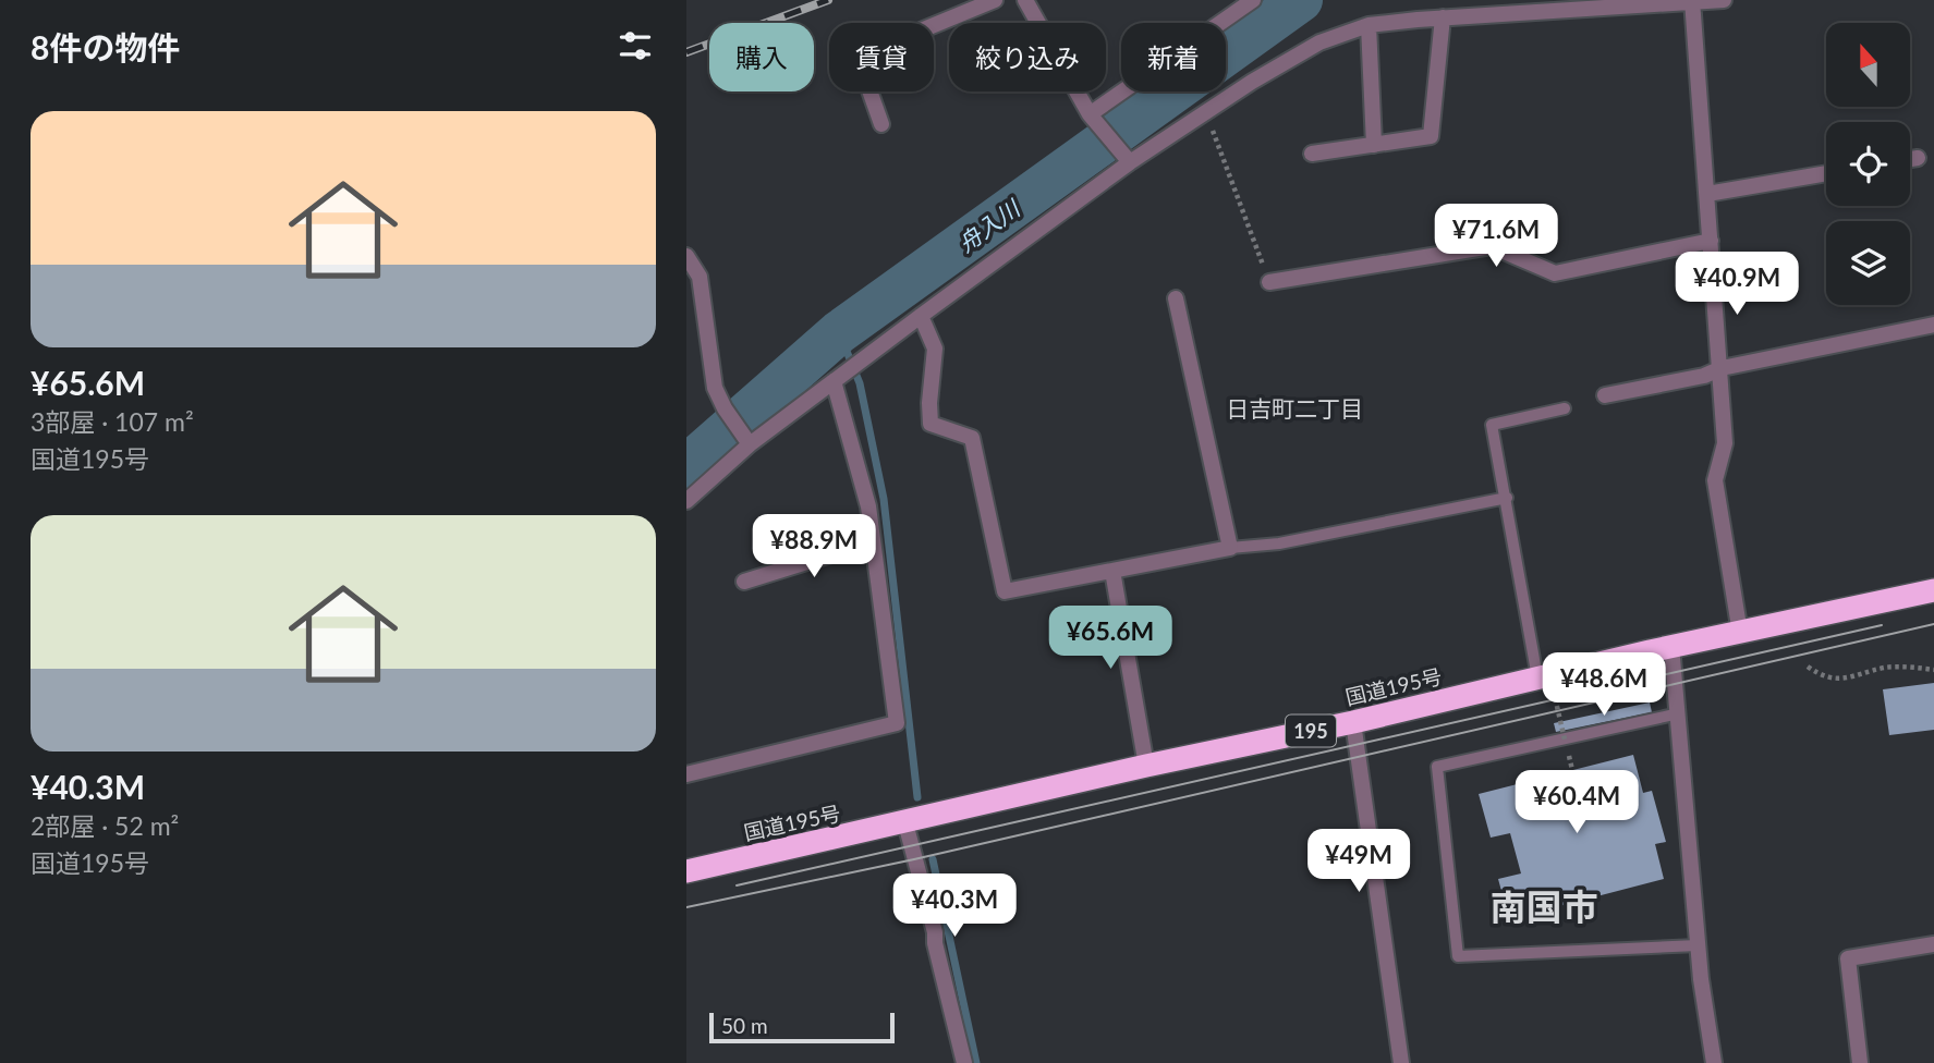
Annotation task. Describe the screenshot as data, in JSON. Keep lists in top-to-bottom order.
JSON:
{
  "streets": {
    "highway": ["国道195号", "195"]
  },
  "districts": ["日吉町二丁目", "南国市"],
  "water": ["舟入川"],
  "scale_bar": "50 m",
  "north": "top",
  "page": {
    "heading": "8件の物件",
    "chip": [
      "購入",
      "賃貸",
      "絞り込み",
      "新着"
    ],
    "list": [
      {
        "name": "¥65.6M",
        "note": "3部屋 · 107 m² · 国道195号"
      },
      {
        "name": "¥40.3M",
        "note": "2部屋 · 52 m² · 国道195号"
      }
    ],
    "price": [
      "¥71.6M",
      "¥40.9M",
      "¥88.9M",
      "¥65.6M",
      "¥48.6M",
      "¥60.4M",
      "¥49M",
      "¥40.3M"
    ],
    "scale": "50 m"
  }
}
